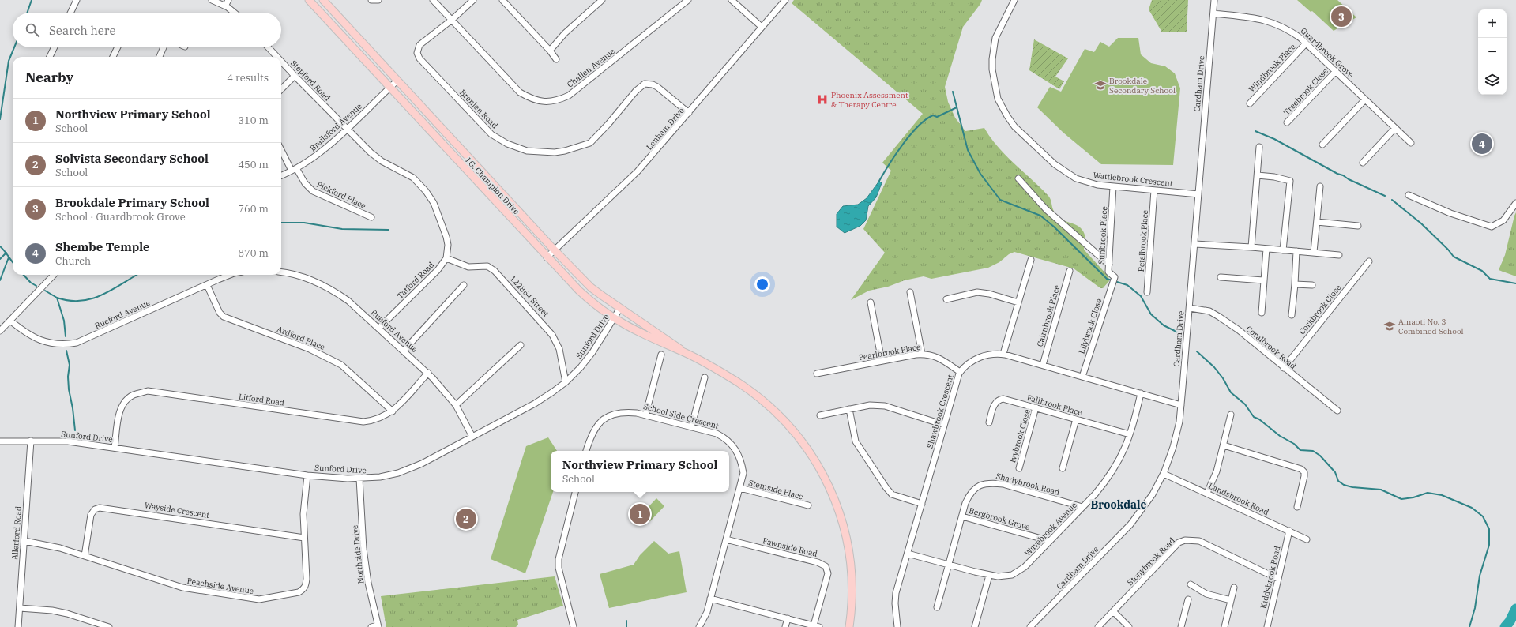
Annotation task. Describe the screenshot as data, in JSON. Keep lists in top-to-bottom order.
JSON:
{
  "streets": {
    "main road": ["J.G. Champion Drive"],
    "street": [
      "Guardbrook Grove",
      "Challen Avenue",
      "Windbrook Place",
      "Stepford Road",
      "Cardham Drive",
      "Treebrook Close",
      "Brenlen Road",
      "Brailsford Avenue",
      "Lenham Drive",
      "Wattlebrook Crescent",
      "Pickford Place",
      "Sunbrook Place",
      "Petalbrook Place",
      "Tatford Road",
      "122864 Street",
      "Corkbrook Close",
      "Rueford Avenue",
      "Cairnbrook Place",
      "Lilybrook Close",
      "Sunford Drive",
      "Ardford Place",
      "Coralbrook Road",
      "Pearlbrook Place",
      "Litford Road",
      "Fallbrook Place",
      "Shawbrook Crescent",
      "School Side Crescent",
      "Ivybrook Close",
      "Shadybrook Road",
      "Stemside Place",
      "Landsbrook Road",
      "Wayside Crescent",
      "Bergbrook Grove",
      "Wavebrook Avenue",
      "Allerford Road",
      "Fawnside Road",
      "Northside Drive",
      "Stonybrook Road",
      "Kiddsbrook Road",
      "Peachside Avenue"
    ]
  },
  "crossings": [
    ["Guardbrook Grove", "Windbrook Place"],
    ["Guardbrook Grove", "Cardham Drive"],
    ["Guardbrook Grove", "Treebrook Close"],
    ["Challen Avenue", "Brenlen Road"],
    ["Stepford Road", "Brailsford Avenue"],
    ["Cardham Drive", "Wattlebrook Crescent"],
    ["Cardham Drive", "Coralbrook Road"],
    ["Cardham Drive", "Shawbrook Crescent"],
    ["Cardham Drive", "Landsbrook Road"],
    ["Brenlen Road", "Lenham Drive"],
    ["Brailsford Avenue", "J.G. Champion Drive"],
    ["Brailsford Avenue", "Pickford Place"],
    ["Lenham Drive", "J.G. Champion Drive"],
    ["Wattlebrook Crescent", "Sunbrook Place"],
    ["Wattlebrook Crescent", "Petalbrook Place"],
    ["J.G. Champion Drive", "Sunford Drive"],
    ["Sunbrook Place", "Lilybrook Close"],
    ["Tatford Road", "122864 Street"],
    ["Tatford Road", "Rueford Avenue"],
    ["122864 Street", "Sunford Drive"],
    ["Corkbrook Close", "Coralbrook Road"],
    ["Rueford Avenue", "Sunford Drive"],
    ["Rueford Avenue", "Ardford Place"],
    ["Rueford Avenue", "Litford Road"],
    ["Cairnbrook Place", "Shawbrook Crescent"],
    ["Lilybrook Close", "Shawbrook Crescent"],
    ["Sunford Drive", "Litford Road"],
    ["Sunford Drive", "Allerford Road"],
    ["Sunford Drive", "Northside Drive"],
    ["Sunford Drive", "Peachside Avenue"],
    ["Ardford Place", "Litford Road"],
    ["Pearlbrook Place", "Shawbrook Crescent"],
    ["Fallbrook Place", "Ivybrook Close"],
    ["Fallbrook Place", "Wavebrook Avenue"],
    ["Shawbrook Crescent", "Wavebrook Avenue"],
    ["School Side Crescent", "Stemside Place"],
    ["School Side Crescent", "Fawnside Road"],
    ["Shadybrook Road", "Bergbrook Grove"],
    ["Shadybrook Road", "Wavebrook Avenue"],
    ["Landsbrook Road", "Kiddsbrook Road"],
    ["Wayside Crescent", "Peachside Avenue"],
    ["Bergbrook Grove", "Wavebrook Avenue"],
    ["Allerford Road", "Peachside Avenue"],
    ["Stonybrook Road", "Kiddsbrook Road"]
  ],
  "districts": ["Brookdale"],
  "places": {
    "school or university": ["Brookdale Secondary School", "Amaoti No. 3 Combined School"],
    "hospital": ["Phoenix Assessment & Therapy Centre"]
  },
  "page": {
    "pins": [
      "3",
      "4",
      "1",
      "2"
    ],
    "map_buttons": ["+", "−"],
    "search": "Search here",
    "heading": ["Nearby", "4 results"],
    "list": [
      {
        "mark": "1",
        "name": "Northview Primary School",
        "note": "School",
        "value": "310 m"
      },
      {
        "mark": "2",
        "name": "Solvista Secondary School",
        "note": "School",
        "value": "450 m"
      },
      {
        "mark": "3",
        "name": "Brookdale Primary School",
        "note": "School · Guardbrook Grove",
        "value": "760 m"
      },
      {
        "mark": "4",
        "name": "Shembe Temple",
        "note": "Church",
        "value": "870 m"
      }
    ],
    "popup": ["Northview Primary School", "School"]
  }
}
